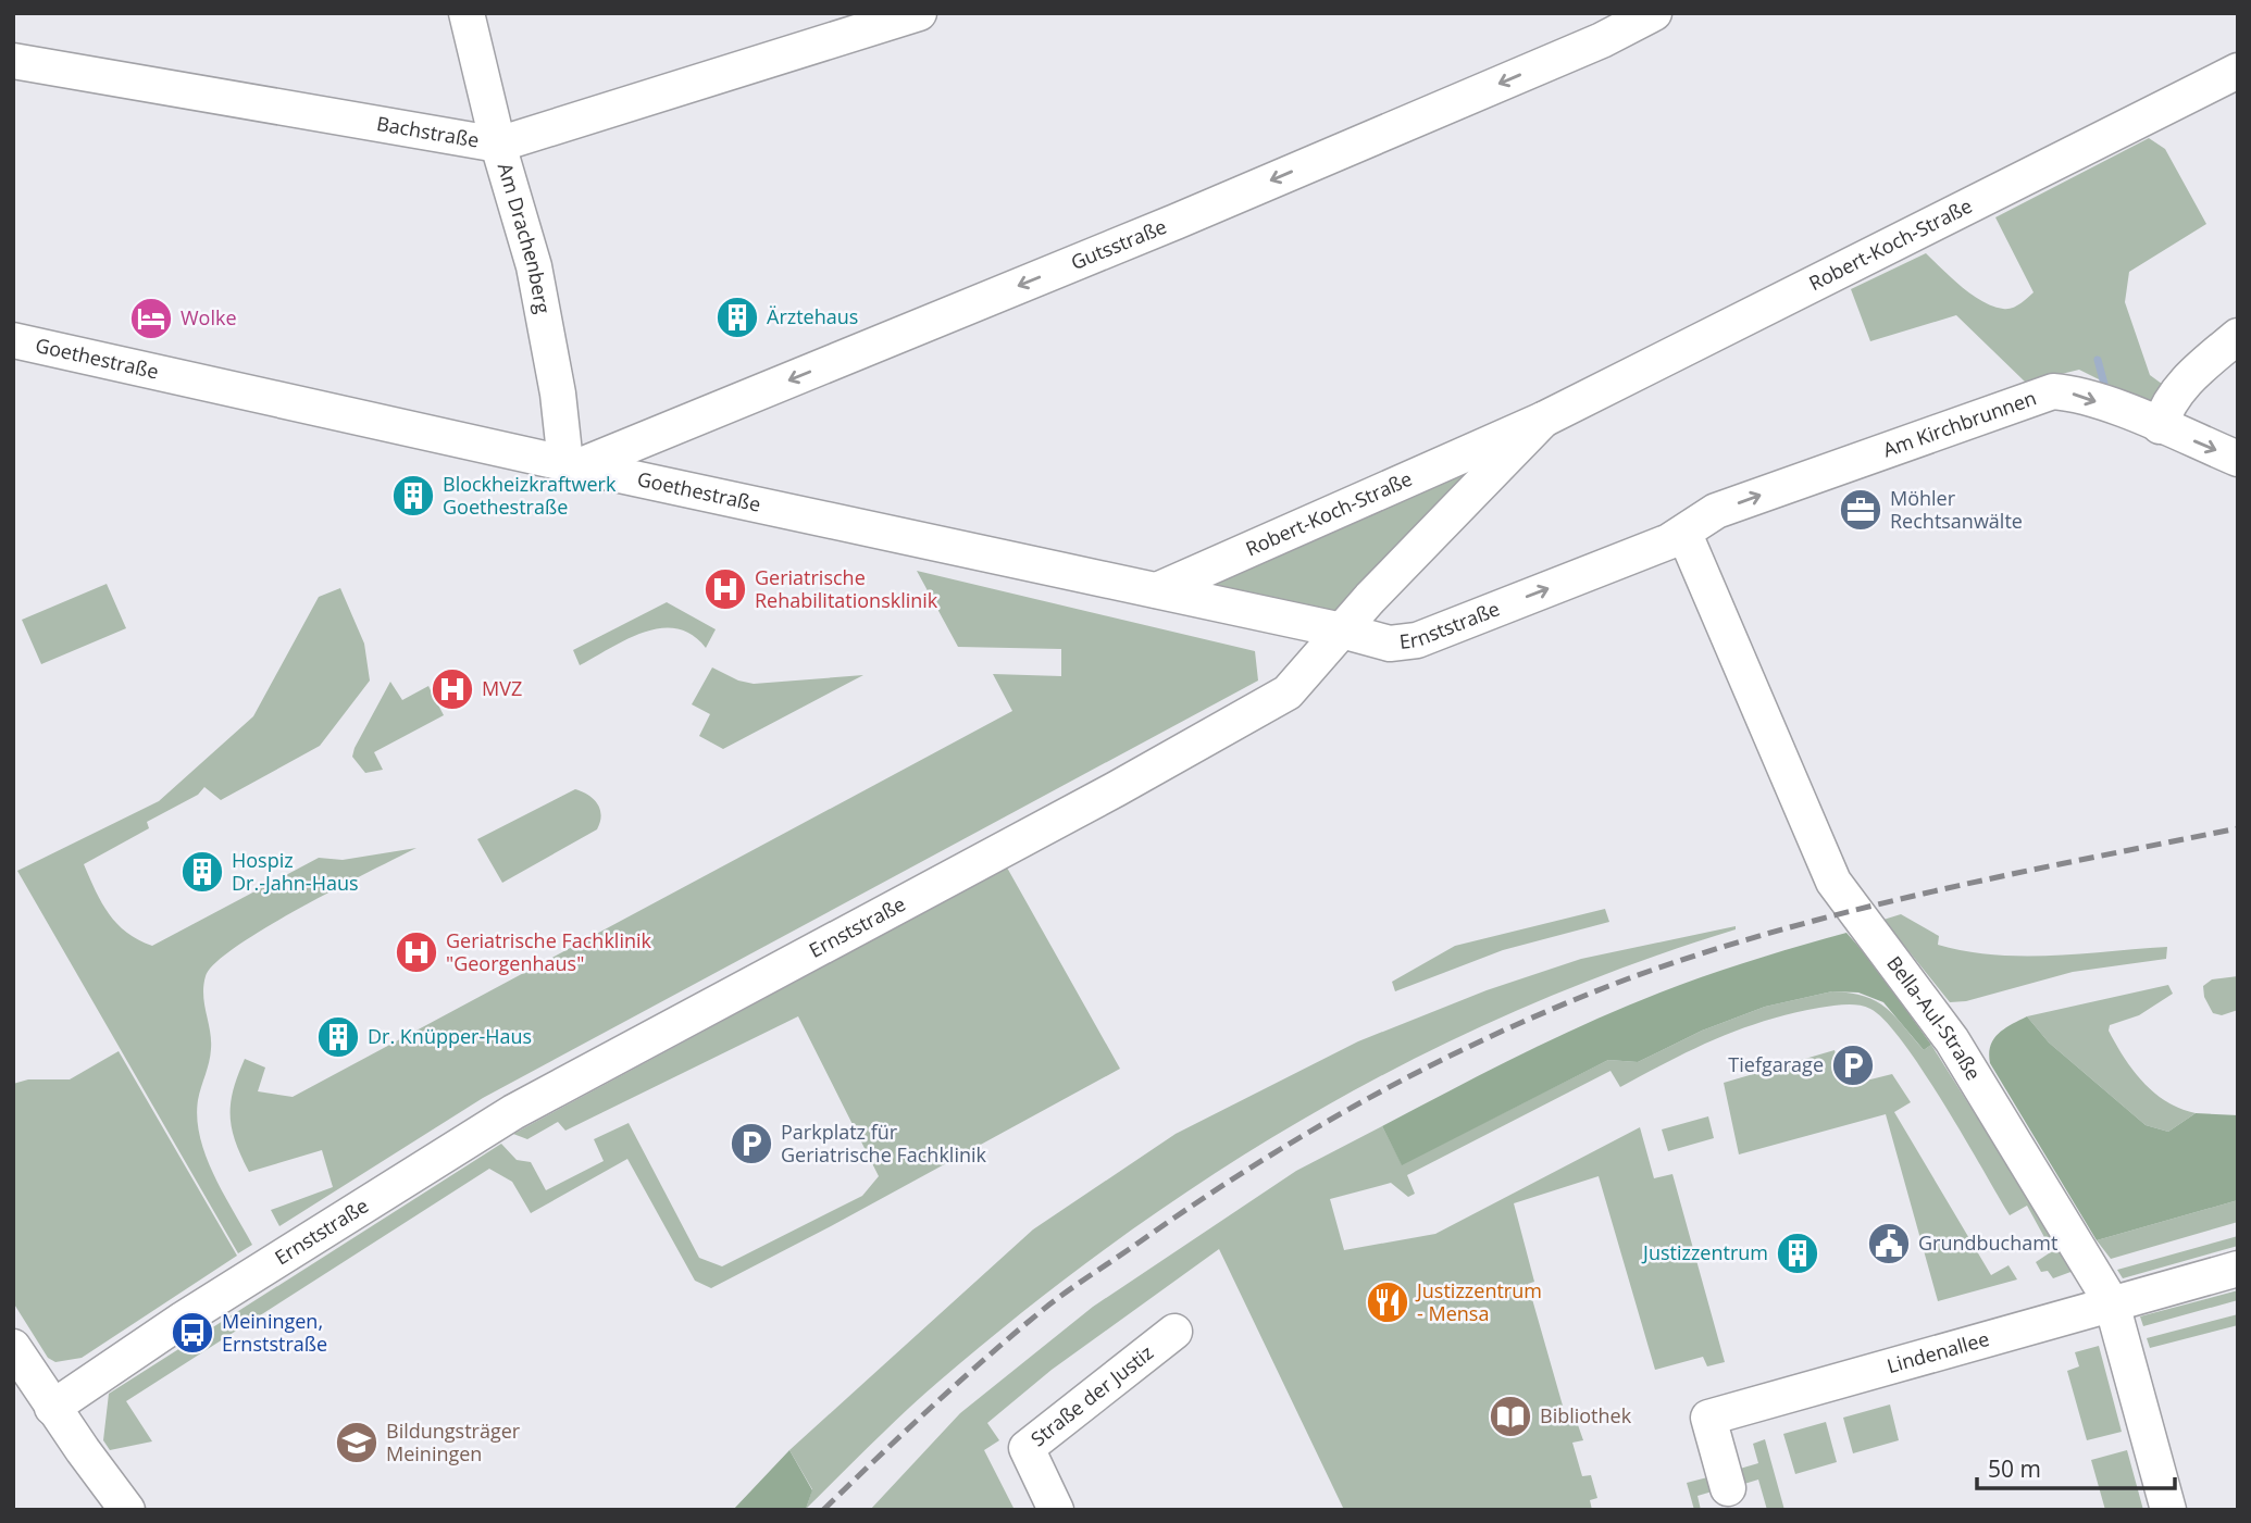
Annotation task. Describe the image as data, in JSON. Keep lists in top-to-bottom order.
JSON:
{
  "streets": {
    "street": [
      "Bachstraße",
      "Am Drachenberg",
      "Gutsstraße",
      "Robert-Koch-Straße",
      "Goethestraße",
      "Am Kirchbrunnen",
      "Ernststraße",
      "Bella-Aul-Straße",
      "Lindenallee",
      "Straße der Justiz"
    ]
  },
  "crossings": [
    ["Bachstraße", "Am Drachenberg"],
    ["Am Drachenberg", "Gutsstraße"],
    ["Am Drachenberg", "Goethestraße"],
    ["Gutsstraße", "Goethestraße"],
    ["Robert-Koch-Straße", "Goethestraße"],
    ["Robert-Koch-Straße", "Ernststraße"],
    ["Goethestraße", "Ernststraße"],
    ["Am Kirchbrunnen", "Ernststraße"],
    ["Am Kirchbrunnen", "Bella-Aul-Straße"],
    ["Ernststraße", "Bella-Aul-Straße"],
    ["Bella-Aul-Straße", "Lindenallee"]
  ],
  "one_way": ["Gutsstraße", "Am Kirchbrunnen"],
  "places": {
    "building": [
      "Ärztehaus",
      "Blockheizkraftwerk Goethestraße",
      "Hospiz Dr.-Jahn-Haus",
      "Dr. Knüpper-Haus",
      "Justizzentrum"
    ],
    "hotel": ["Wolke"],
    "office": ["Möhler Rechtsanwälte"],
    "hospital": ["Geriatrische Rehabilitationsklinik", "MVZ", "Geriatrische Fachklinik \"Georgenhaus\""],
    "parking": ["Tiefgarage", "Parkplatz für Geriatrische Fachklinik"],
    "public building": ["Grundbuchamt"],
    "restaurant": ["Justizzentrum - Mensa"],
    "bus stop": ["Meiningen, Ernststraße"],
    "library": ["Bibliothek"],
    "school or university": ["Bildungsträger Meiningen"]
  },
  "scale_bar": "50 m"
}
